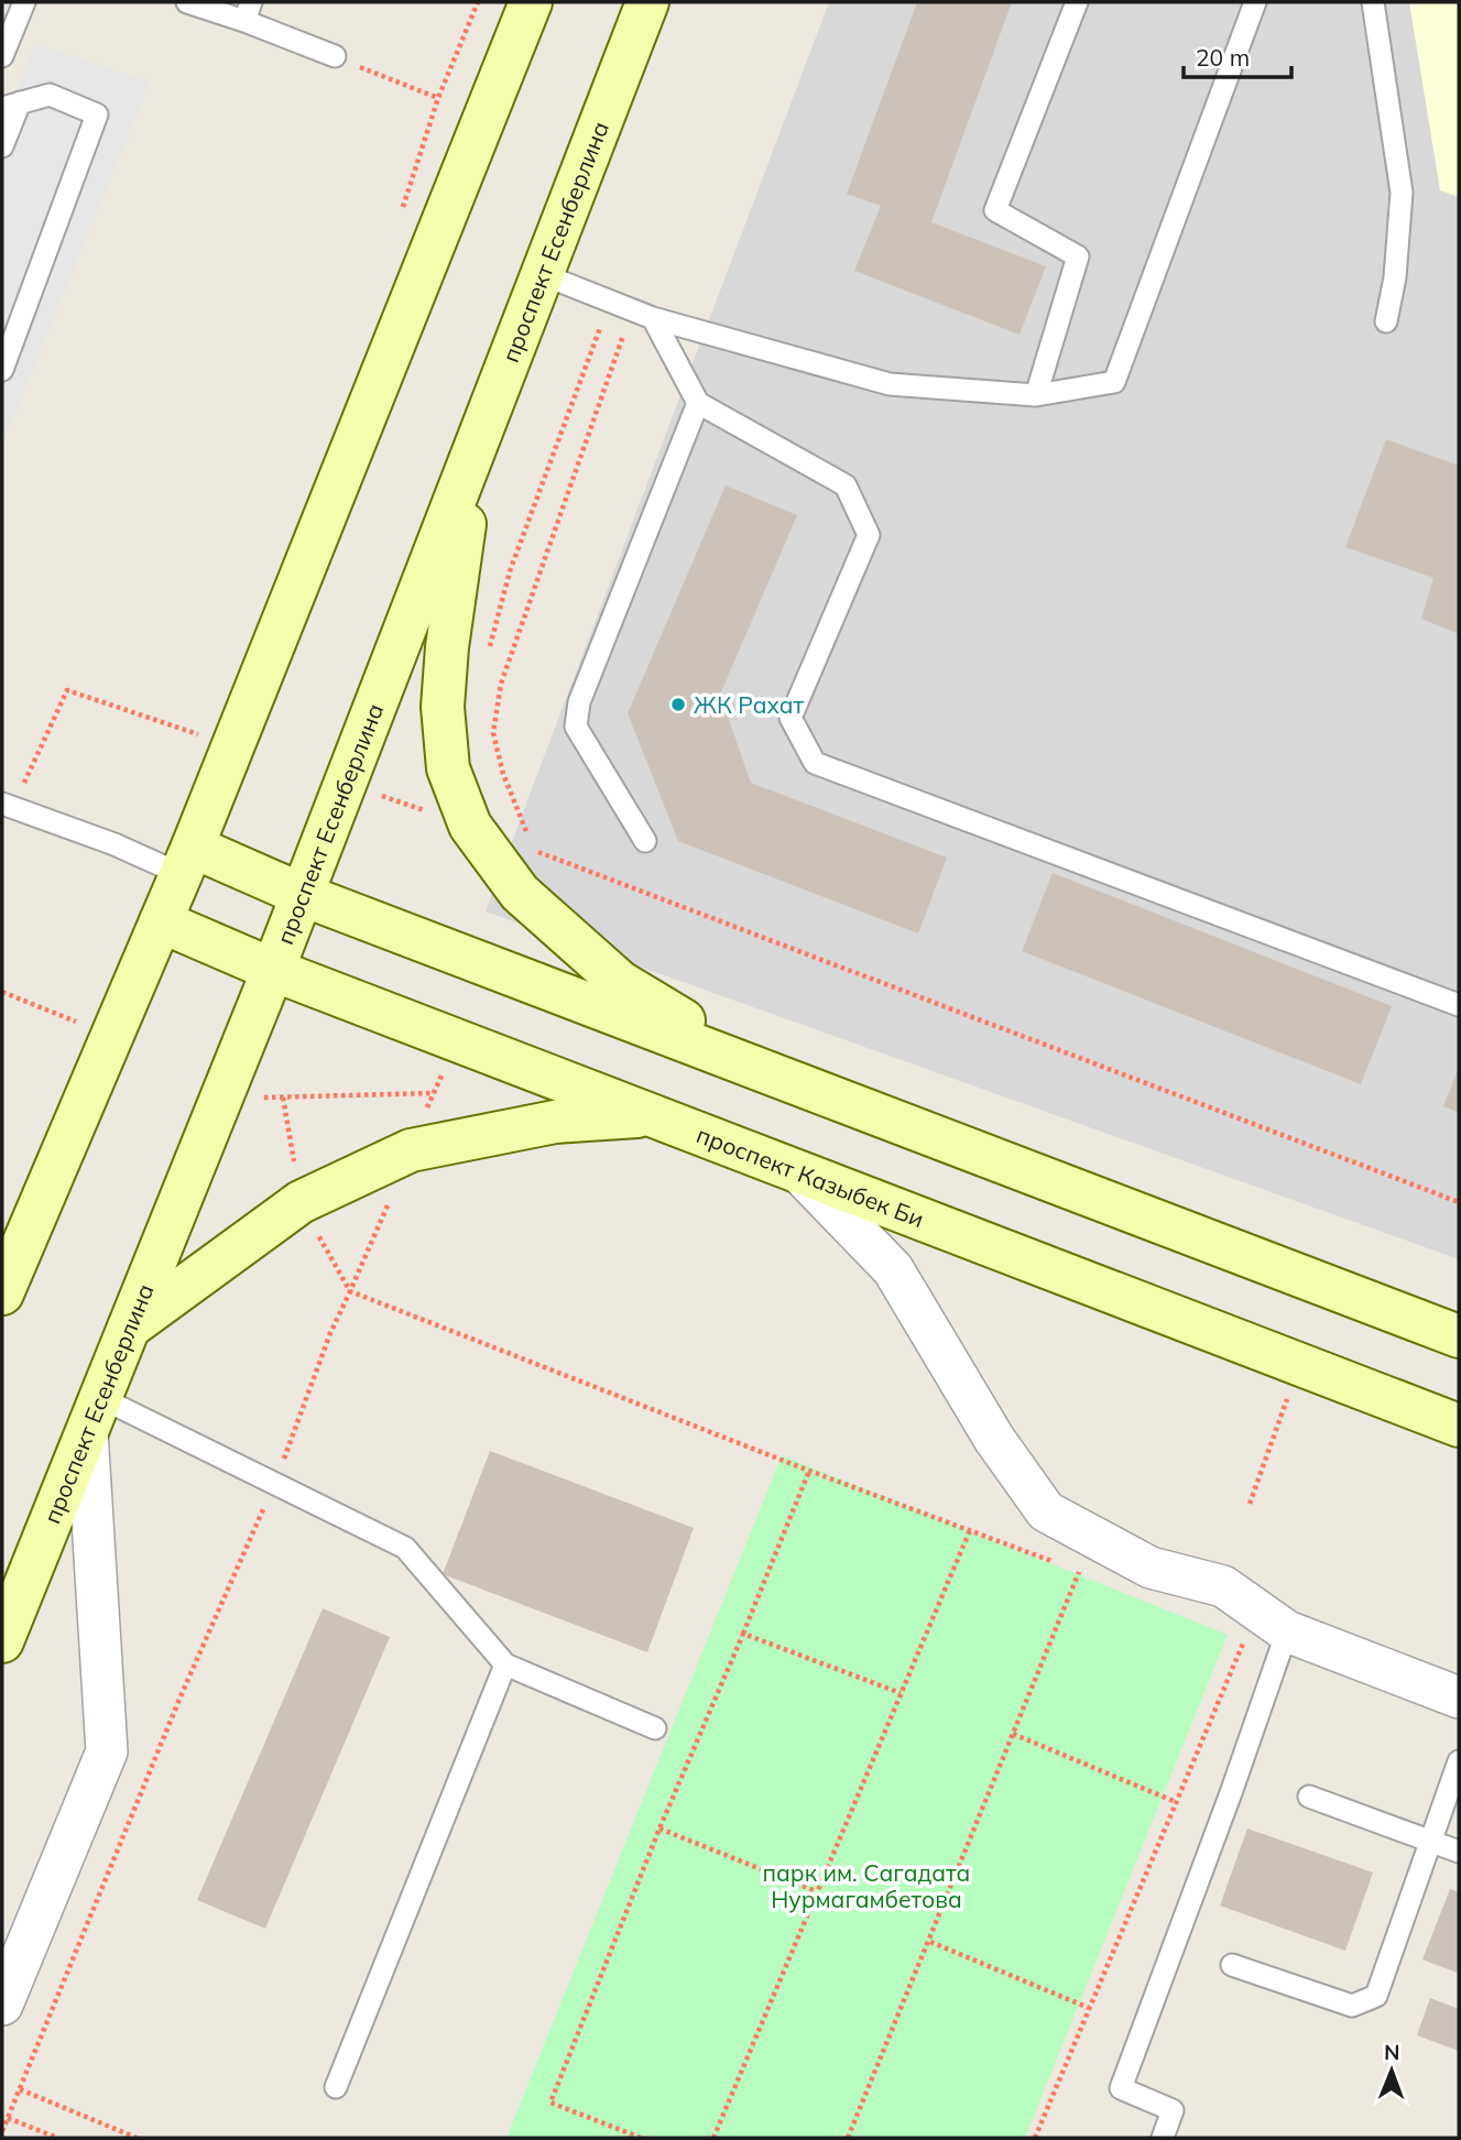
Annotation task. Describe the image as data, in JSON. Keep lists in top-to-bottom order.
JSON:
{
  "streets": {
    "street": ["проспект Есенберлина", "проспект Казыбек Би"]
  },
  "crossings": [
    ["проспект Есенберлина", "проспект Казыбек Би"]
  ],
  "parks": ["парк им. Сагадата Нурмагамбетова"],
  "places": ["ЖК Рахат"],
  "scale_bar": "20 m",
  "north": "top"
}
